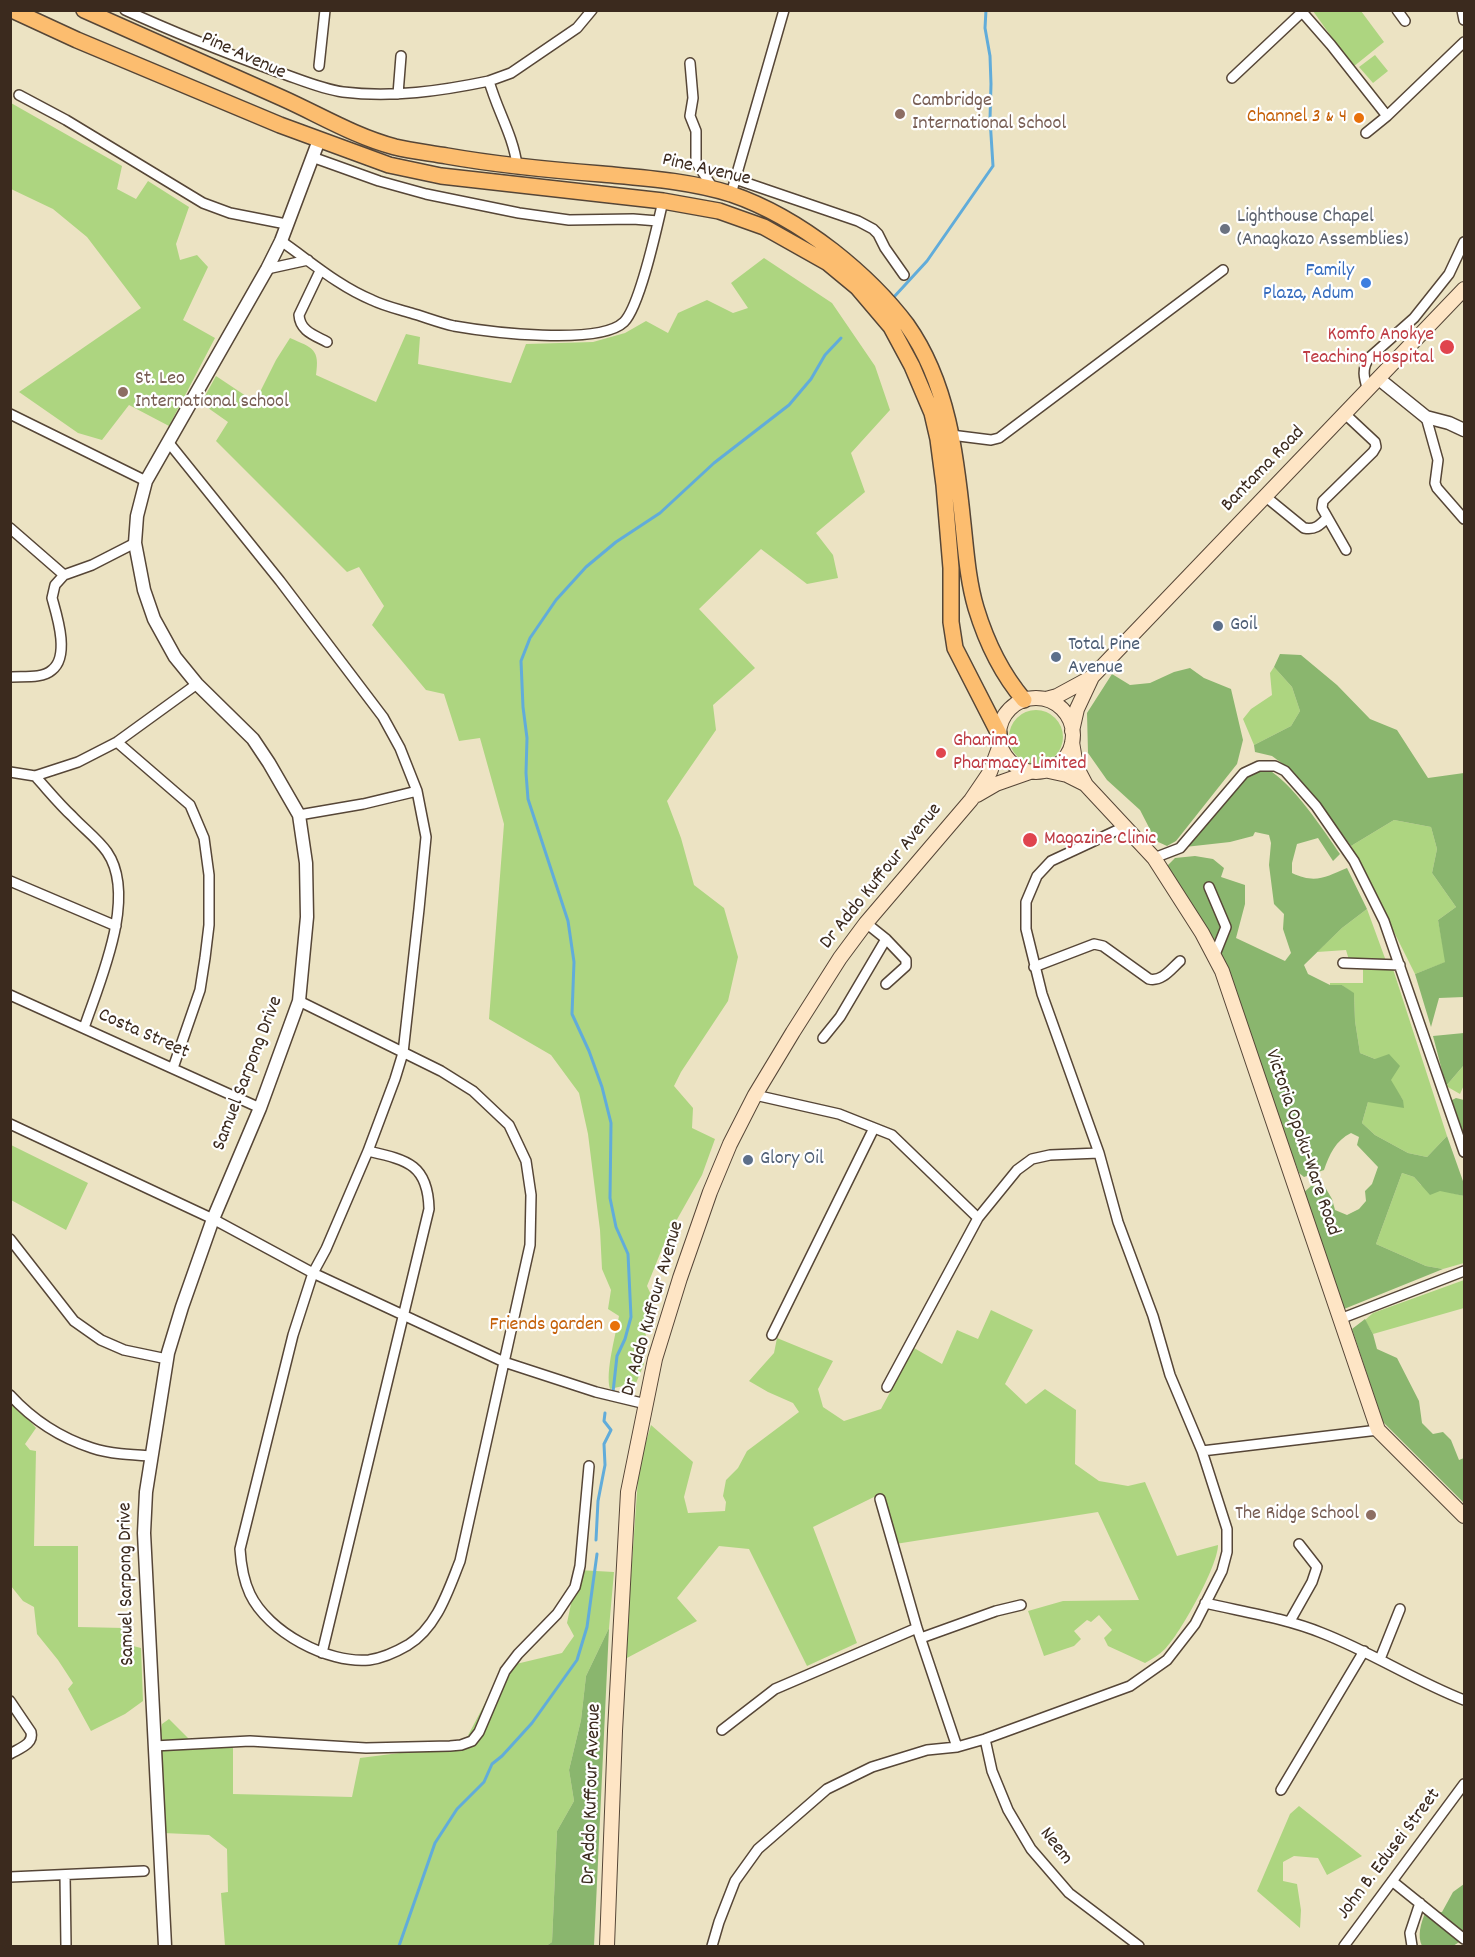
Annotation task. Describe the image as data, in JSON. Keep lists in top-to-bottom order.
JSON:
{
  "streets": {
    "main road": [
      "Pine Avenue",
      "Bantama Road",
      "Dr Addo Kuffour Avenue",
      "Victoria Opoku-Ware Road"
    ],
    "street": [
      "Costa Street",
      "Samuel Sarpong Drive",
      "Neem",
      "John B. Edusei Street"
    ]
  },
  "crossings": [
    ["Costa Street", "Samuel Sarpong Drive"]
  ],
  "places": [
    "Cambridge International School",
    "Channel 3 & 4",
    "Lighthouse Chapel (Anagkazo Assemblies)",
    "Family Plaza, Adum",
    "Komfo Anokye Teaching Hospital",
    "St. Leo International school",
    "Goil",
    "Total Pine Avenue",
    "Ghanima Pharmacy Limited",
    "Magazine Clinic",
    "Glory Oil",
    "Friends garden",
    "The Ridge School"
  ]
}
